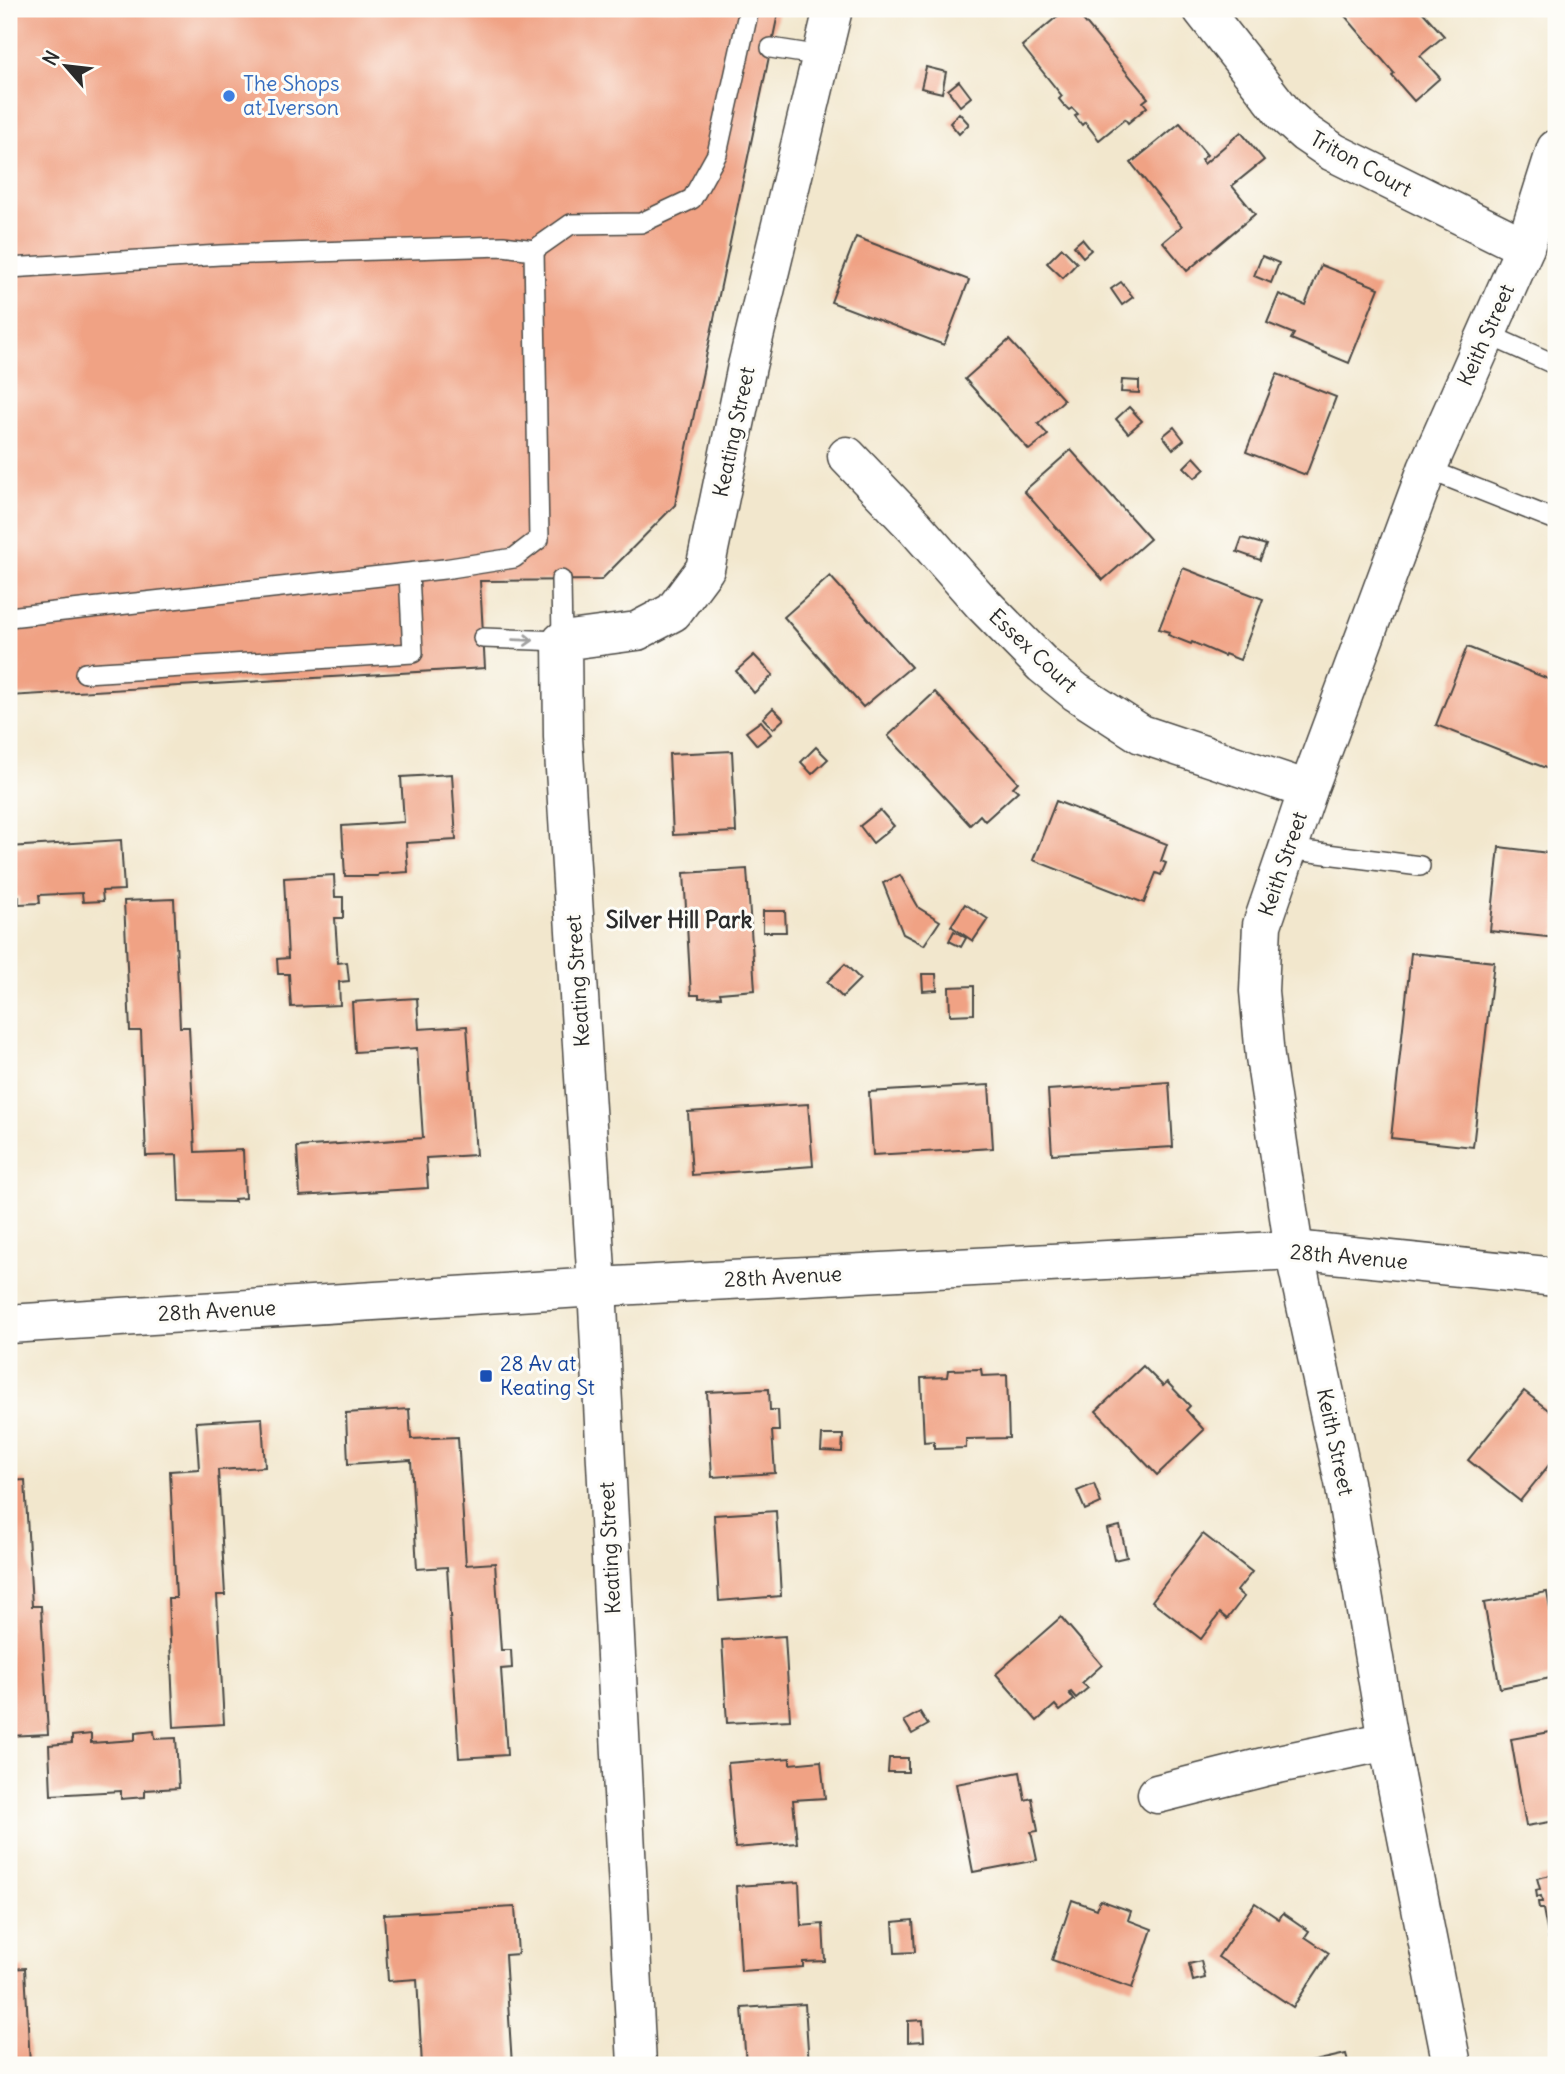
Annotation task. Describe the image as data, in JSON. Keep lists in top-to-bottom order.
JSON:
{
  "streets": {
    "street": [
      "Triton Court",
      "Keith Street",
      "Keating Street",
      "Essex Court",
      "28th Avenue"
    ]
  },
  "crossings": [
    ["Triton Court", "Keith Street"],
    ["Keith Street", "Essex Court"],
    ["Keith Street", "28th Avenue"],
    ["Keating Street", "28th Avenue"]
  ],
  "districts": ["Silver Hill Park"],
  "places": {
    "other": ["The Shops at Iverson"],
    "transit": ["28 Av at Keating St"]
  },
  "north": "top left"
}
